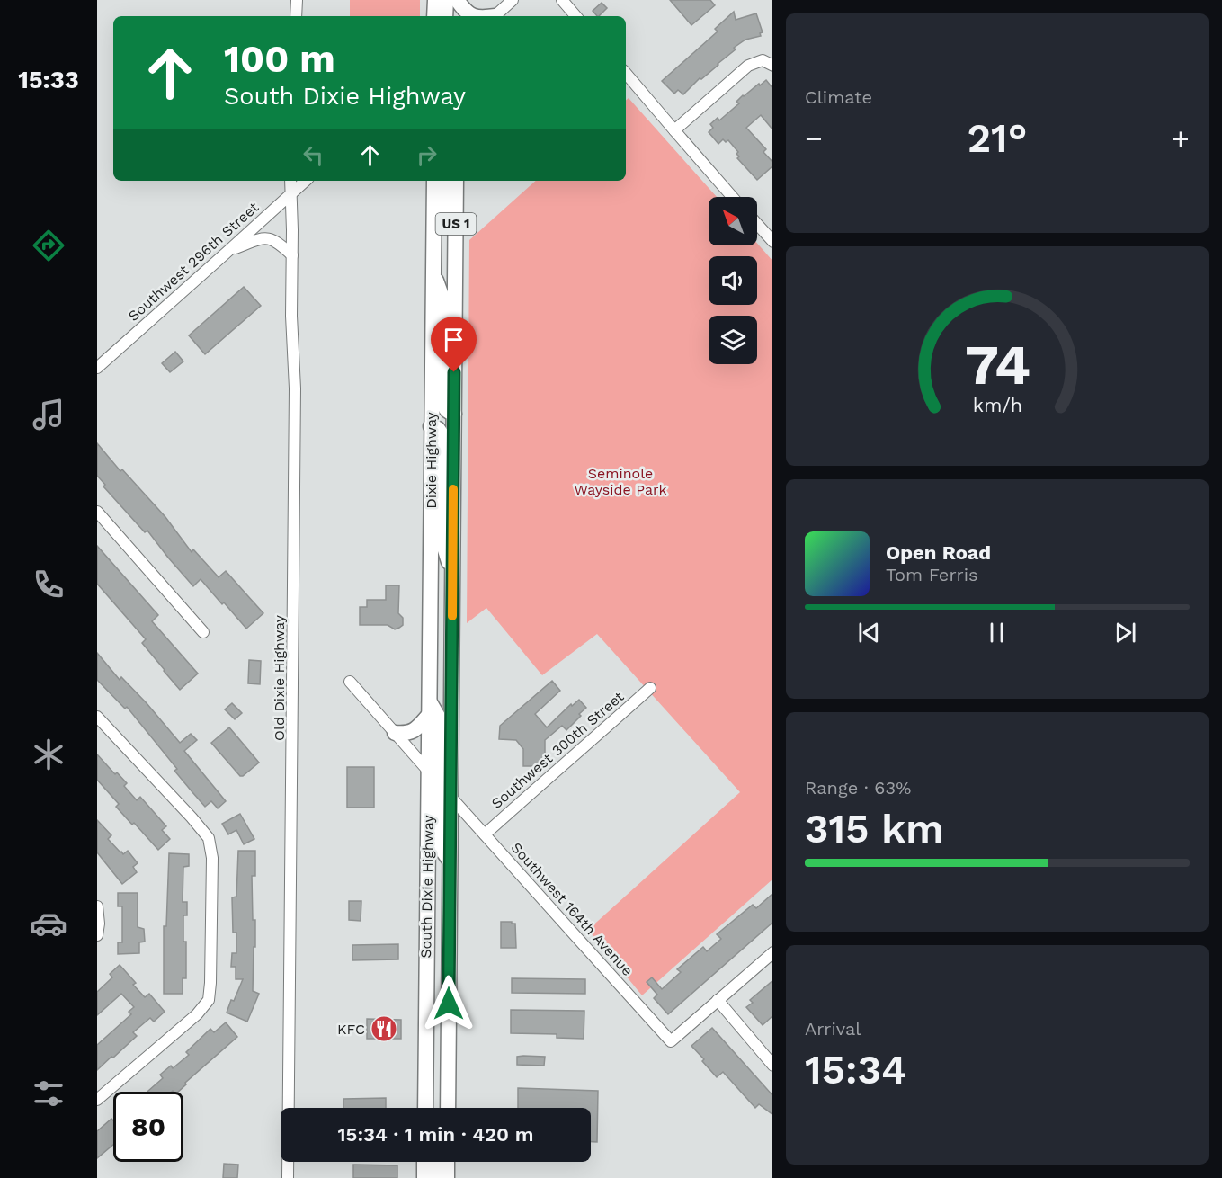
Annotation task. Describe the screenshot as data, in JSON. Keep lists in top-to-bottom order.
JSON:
{
  "streets": {
    "highway": ["US 1", "Dixie Highway", "South Dixie Highway"],
    "street": [
      "Southwest 296th Street",
      "Old Dixie Highway",
      "Southwest 300th Street",
      "Southwest 164th Avenue"
    ]
  },
  "crossings": [
    ["US 1", "South Dixie Highway"],
    ["Southwest 296th Street", "Old Dixie Highway"],
    ["Dixie Highway", "South Dixie Highway"],
    ["Southwest 300th Street", "Southwest 164th Avenue"],
    ["South Dixie Highway", "Southwest 164th Avenue"]
  ],
  "parks": ["Seminole Wayside Park"],
  "places": {
    "restaurant": ["KFC"]
  },
  "north": "top left",
  "page": {
    "tabs": "15:33",
    "tile": [
      "Climate",
      ["Range · 63%", "315 km"],
      ["Arrival", "15:34"]
    ],
    "turn": ["100 m", "South Dixie Highway"],
    "heat": ["−", "21°", "+"],
    "song": ["Open Road", "Tom Ferris"],
    "limit": "80",
    "trip": "15:34 · 1 min · 420 m",
    "gauge": ["74", "km/h"]
  }
}
